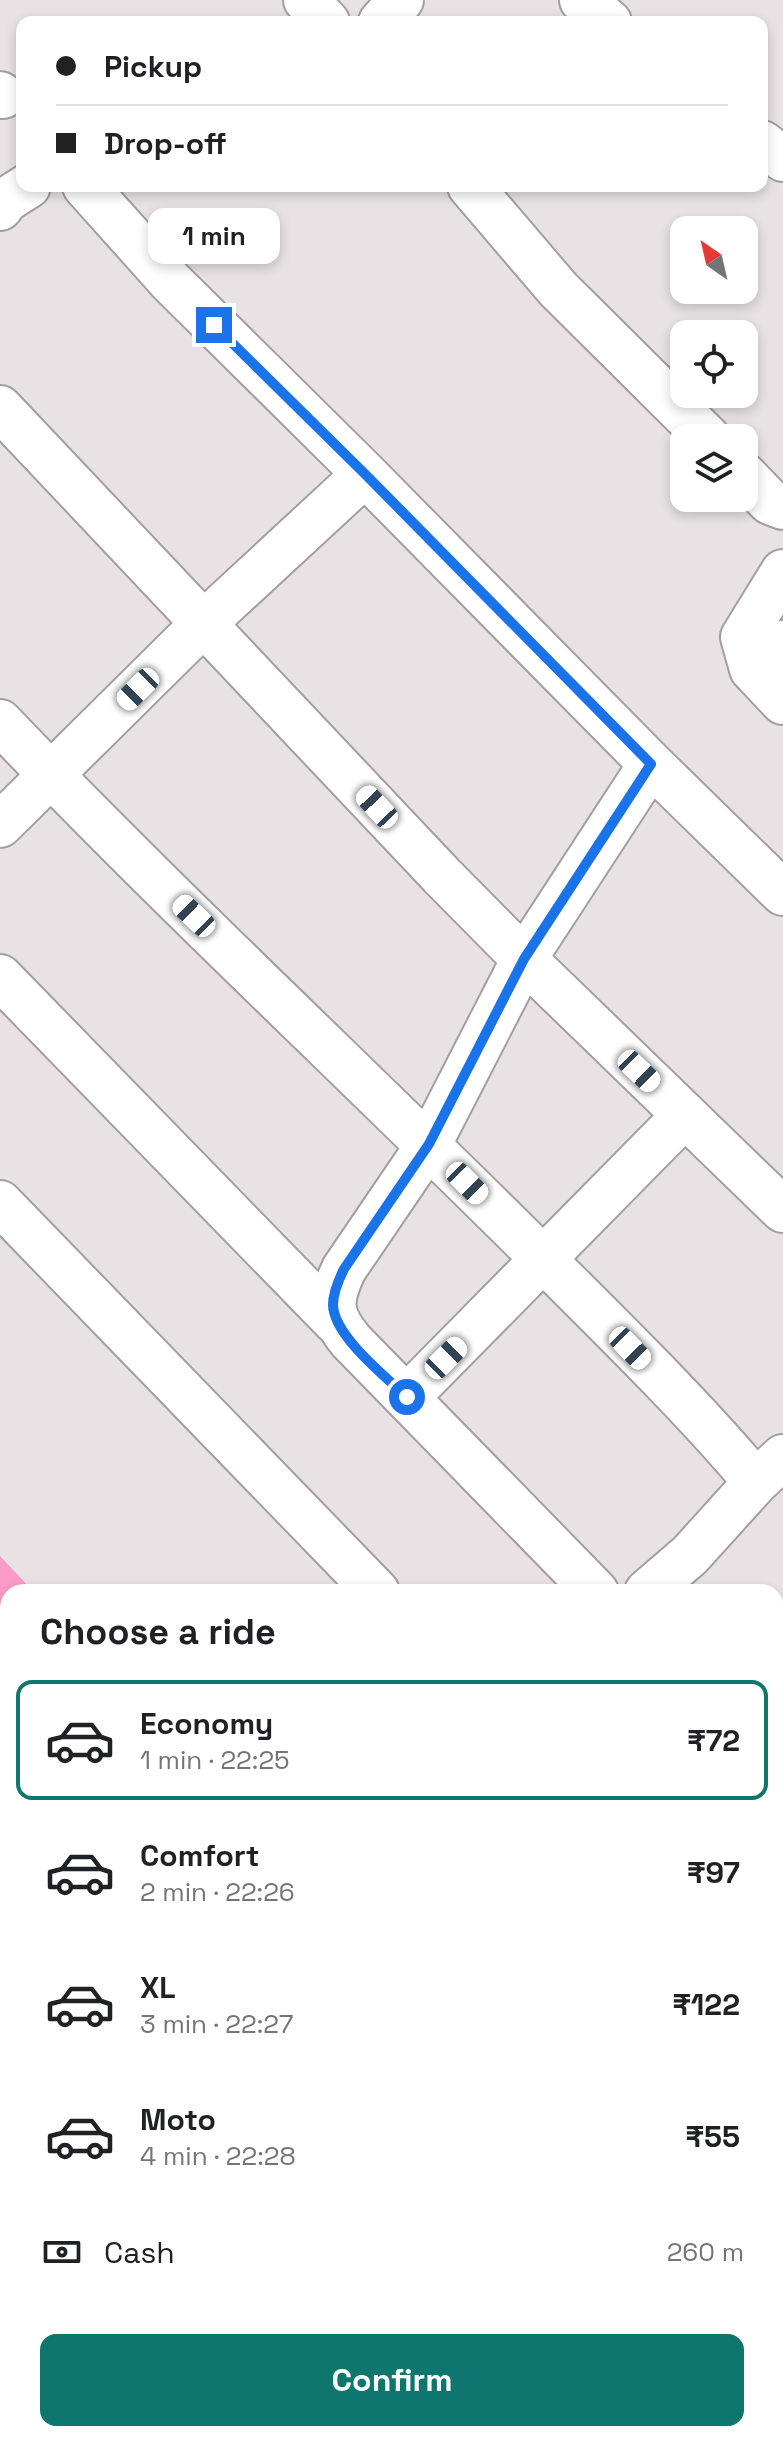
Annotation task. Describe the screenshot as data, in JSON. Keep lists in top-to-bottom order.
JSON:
{
  "north": "top left",
  "page": {
    "banner": ["Pickup", "Drop-off"],
    "bubble": "1 min",
    "heading": "Choose a ride",
    "list": [
      {
        "name": "Economy",
        "note": "1 min · 22:25",
        "value": "₹72"
      },
      {
        "name": "Comfort",
        "note": "2 min · 22:26",
        "value": "₹97"
      },
      {
        "name": "XL",
        "note": "3 min · 22:27",
        "value": "₹122"
      },
      {
        "name": "Moto",
        "note": "4 min · 22:28",
        "value": "₹55"
      }
    ],
    "pay": ["Cash", "260 m"],
    "buttons": "Confirm"
  }
}
